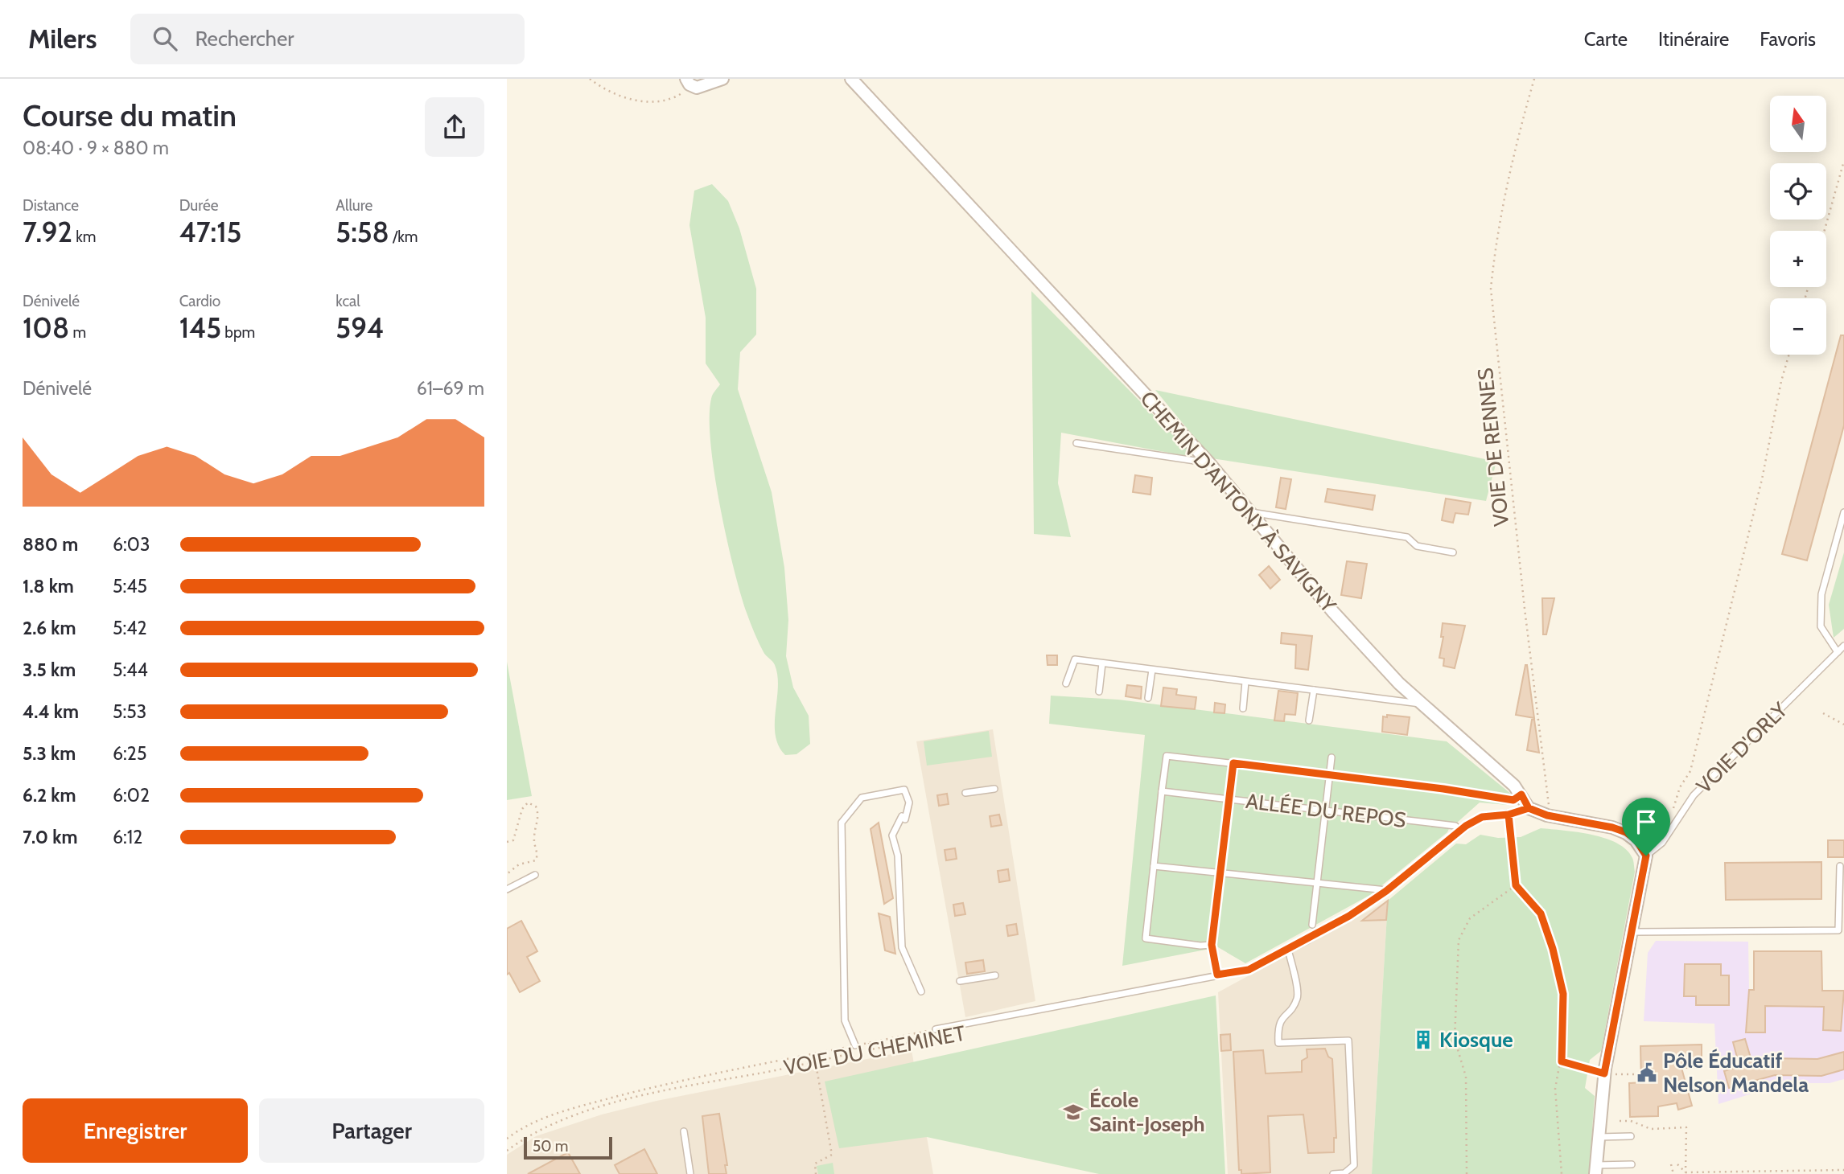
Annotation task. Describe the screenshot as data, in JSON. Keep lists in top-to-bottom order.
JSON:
{
  "streets": {
    "street": ["CHEMIN D'ANTONY À SAVIGNY"],
    "lane": ["VOIE D'ORLY", "ALLÉE DU REPOS", "VOIE DU CHEMINET"],
    "path": ["VOIE DE RENNES"]
  },
  "crossings": [
    ["CHEMIN D'ANTONY À SAVIGNY", "VOIE DU CHEMINET"],
    ["ALLÉE DU REPOS", "VOIE DU CHEMINET"]
  ],
  "places": {
    "building": ["Kiosque"],
    "public building": ["Pôle Éducatif Nelson Mandela"],
    "school or university": ["École Saint-Joseph"]
  },
  "scale_bar": "50 m",
  "north": "top",
  "page": {
    "header": "Milers",
    "search": "Rechercher",
    "nav": ["Carte", "Itinéraire", "Favoris"],
    "heading": ["Course du matin", "08:40 · 9 × 880 m"],
    "map_buttons": ["+", "−"],
    "stats": [
      ["Distance", "7.92 km"],
      ["Durée", "47:15"],
      ["Allure", "5:58 /km"],
      ["Dénivelé", "108 m"],
      ["Cardio", "145 bpm"],
      ["kcal", "594"]
    ],
    "chart": ["Dénivelé", "61–69 m"],
    "list": [
      {
        "name": "880 m",
        "note": "6:03"
      },
      {
        "name": "1.8 km",
        "note": "5:45"
      },
      {
        "name": "2.6 km",
        "note": "5:42"
      },
      {
        "name": "3.5 km",
        "note": "5:44"
      },
      {
        "name": "4.4 km",
        "note": "5:53"
      },
      {
        "name": "5.3 km",
        "note": "6:25"
      },
      {
        "name": "6.2 km",
        "note": "6:02"
      },
      {
        "name": "7.0 km",
        "note": "6:12"
      }
    ],
    "buttons": ["Enregistrer", "Partager"],
    "scale": "50 m"
  }
}
